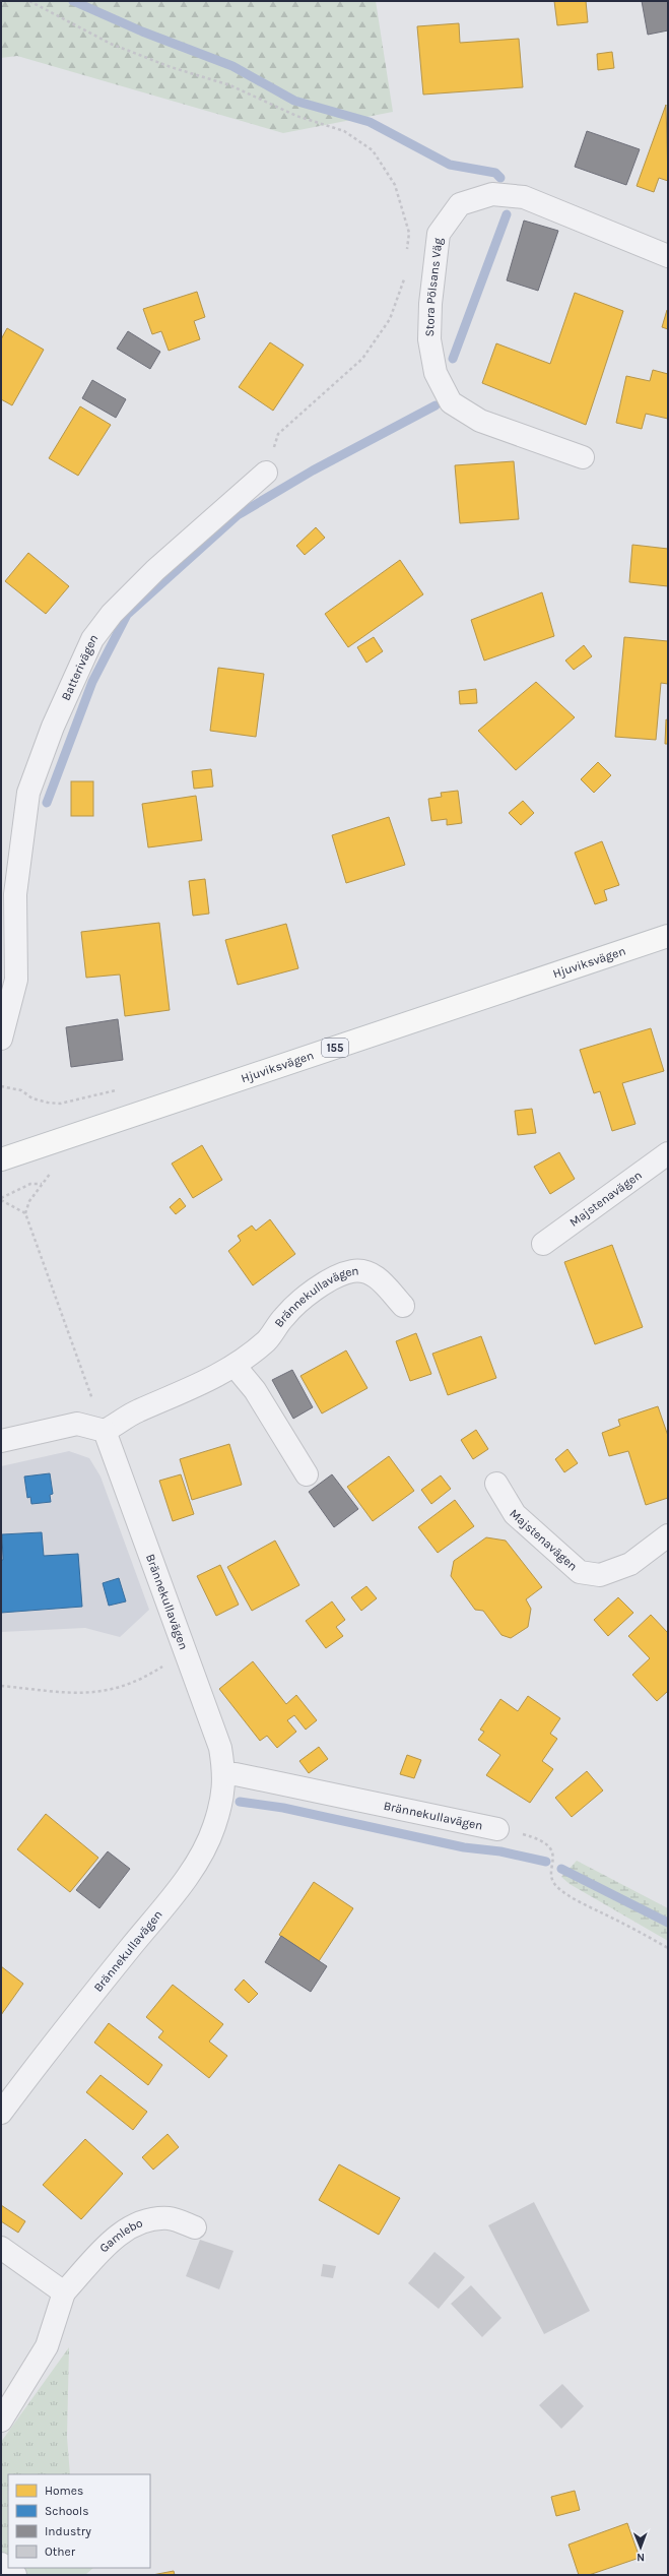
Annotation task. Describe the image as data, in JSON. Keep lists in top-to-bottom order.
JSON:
{
  "streets": {
    "main road": ["Hjuviksvägen", "155"],
    "street": [
      "Stora Pölsans Väg",
      "Batterivägen",
      "Majstenavägen",
      "Brännekullavägen",
      "Gamlebo"
    ]
  },
  "legend": [
    "Homes",
    "Schools",
    "Industry",
    "Other"
  ],
  "north": "bottom"
}
